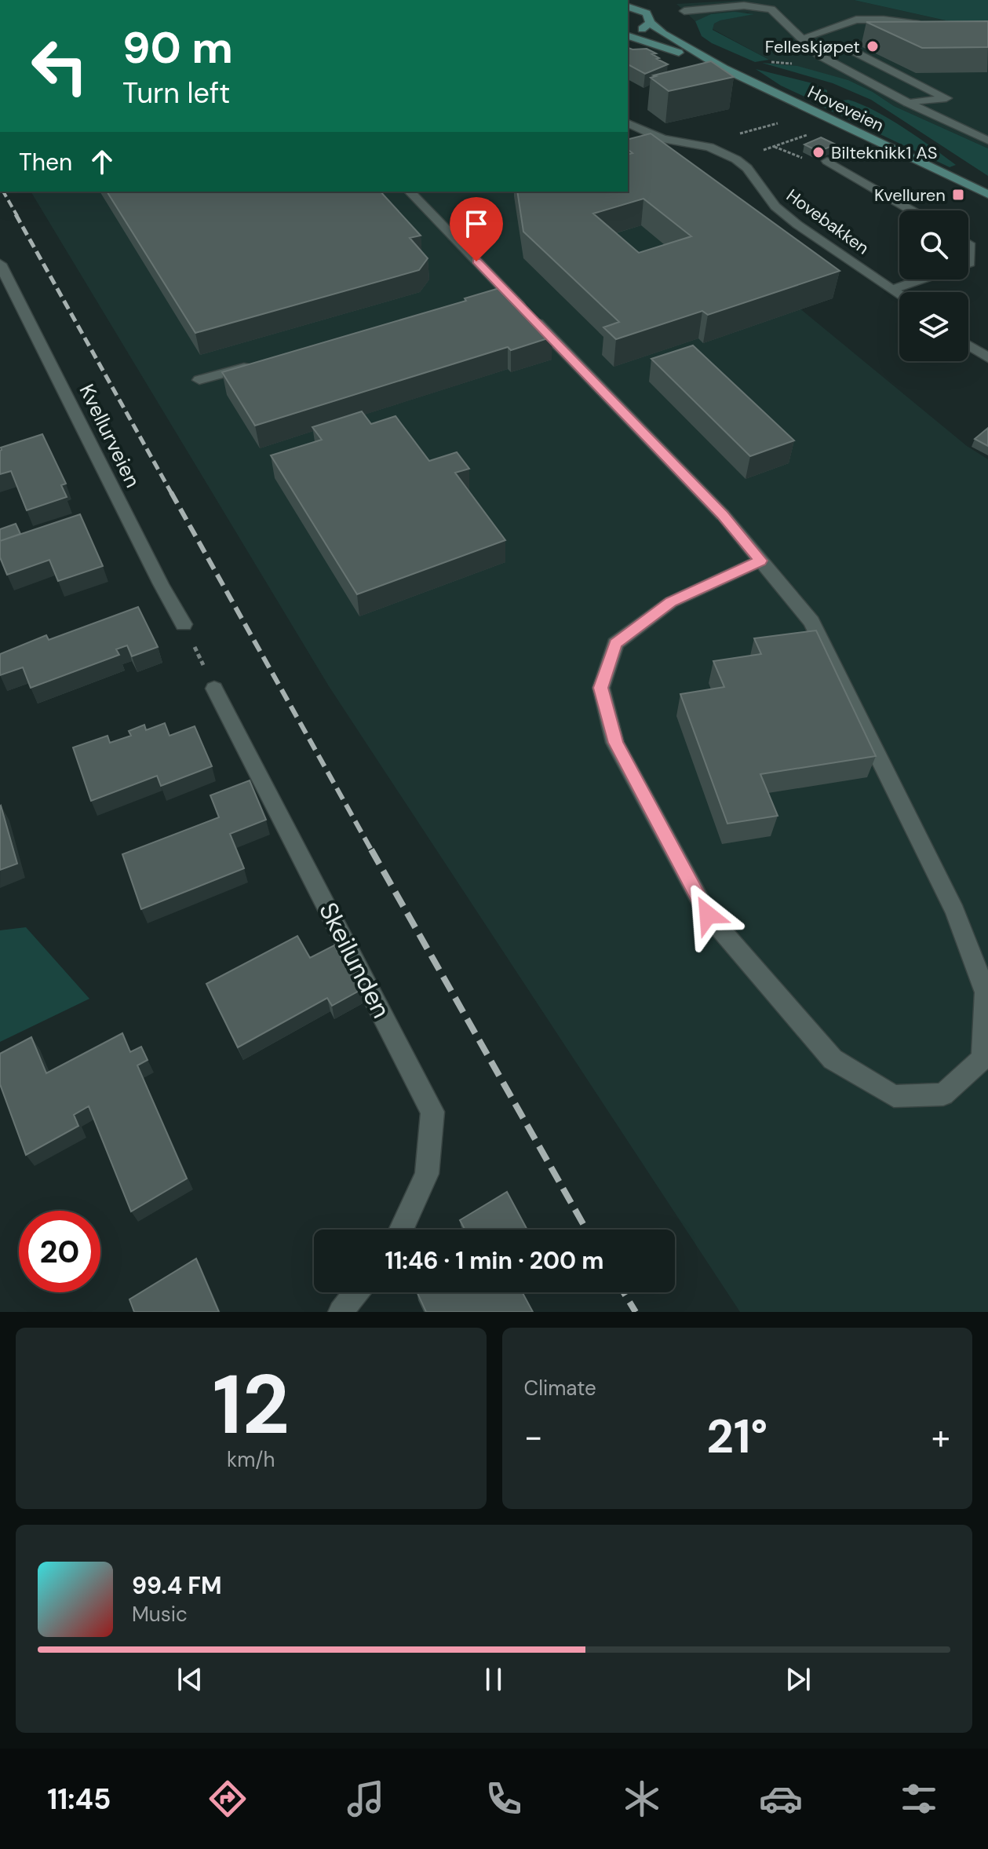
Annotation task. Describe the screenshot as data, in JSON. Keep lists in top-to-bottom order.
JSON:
{
  "streets": {
    "main road": ["Hoveveien"],
    "street": ["Hovebakken", "Kvellurveien", "Skeilunden"]
  },
  "places": {
    "other": ["Felleskjøpet", "Bilteknikk1 AS"],
    "transit": ["Kvelluren"]
  },
  "page": {
    "turn": ["90 m", "Turn left"],
    "then": "Then",
    "limit": "20",
    "trip": "11:46 · 1 min · 200 m",
    "tile": [
      ["12", "km/h"],
      "Climate"
    ],
    "heat": ["−", "21°", "+"],
    "song": ["99.4 FM", "Music"],
    "tabs": "11:45"
  }
}
